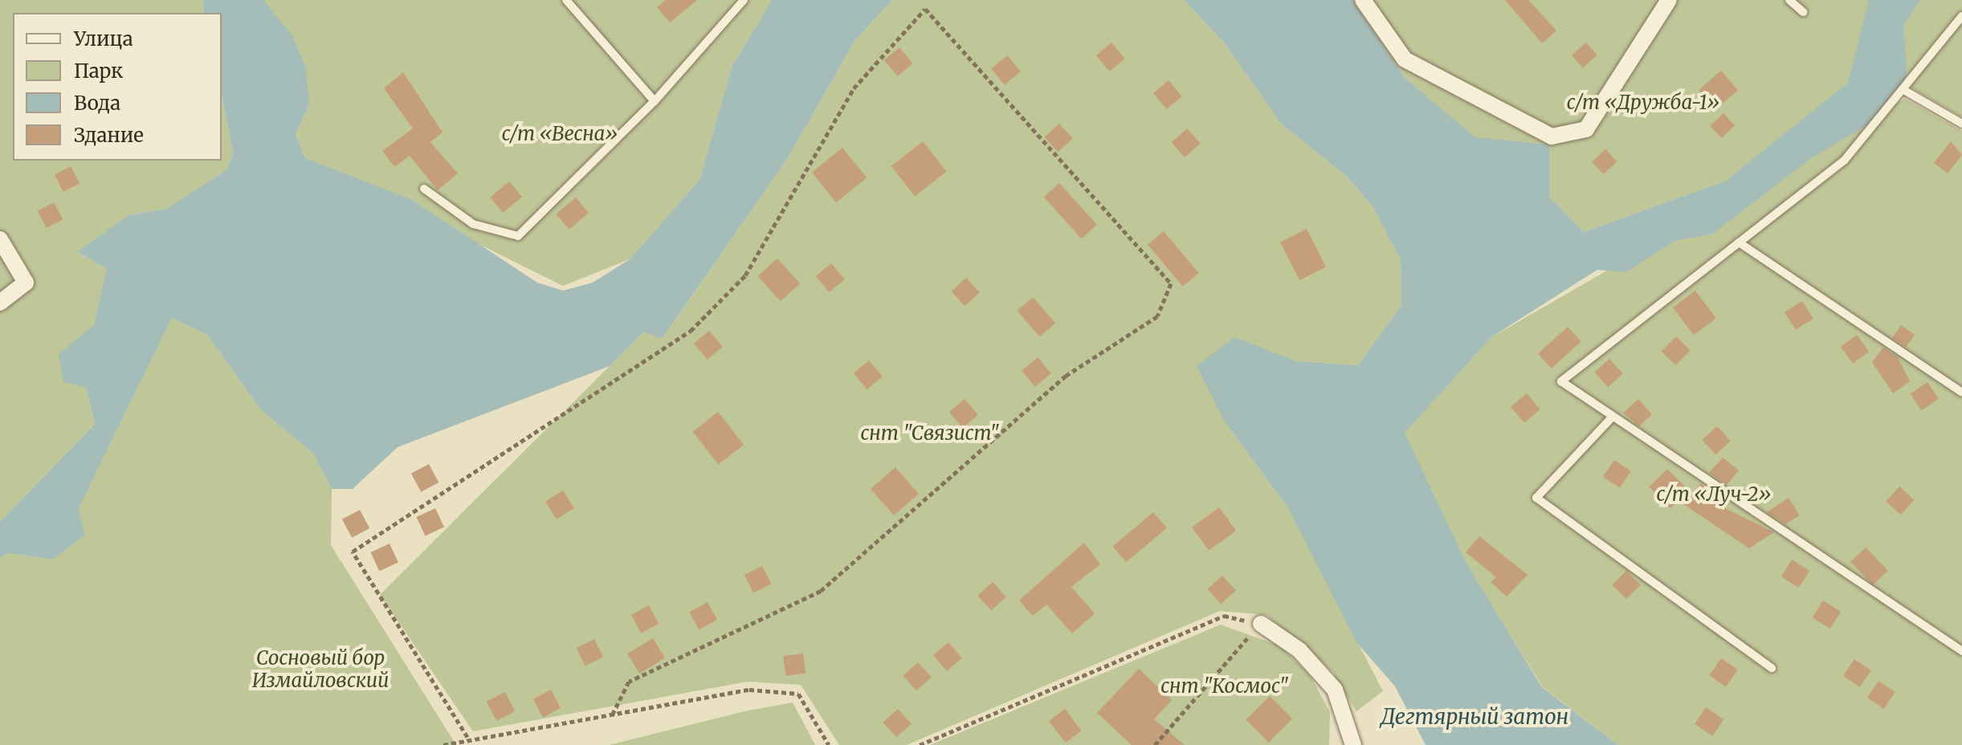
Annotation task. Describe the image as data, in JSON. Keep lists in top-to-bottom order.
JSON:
{
  "water": ["Дегтярный затон"],
  "parks": [
    "с/т «Дружба-1»",
    "с/т «Весна»",
    "снт \"Связист\"",
    "с/т «Луч-2»",
    "Сосновый бор Измайловский",
    "снт \"Космос\""
  ],
  "legend": [
    "Улица",
    "Парк",
    "Вода",
    "Здание"
  ]
}
